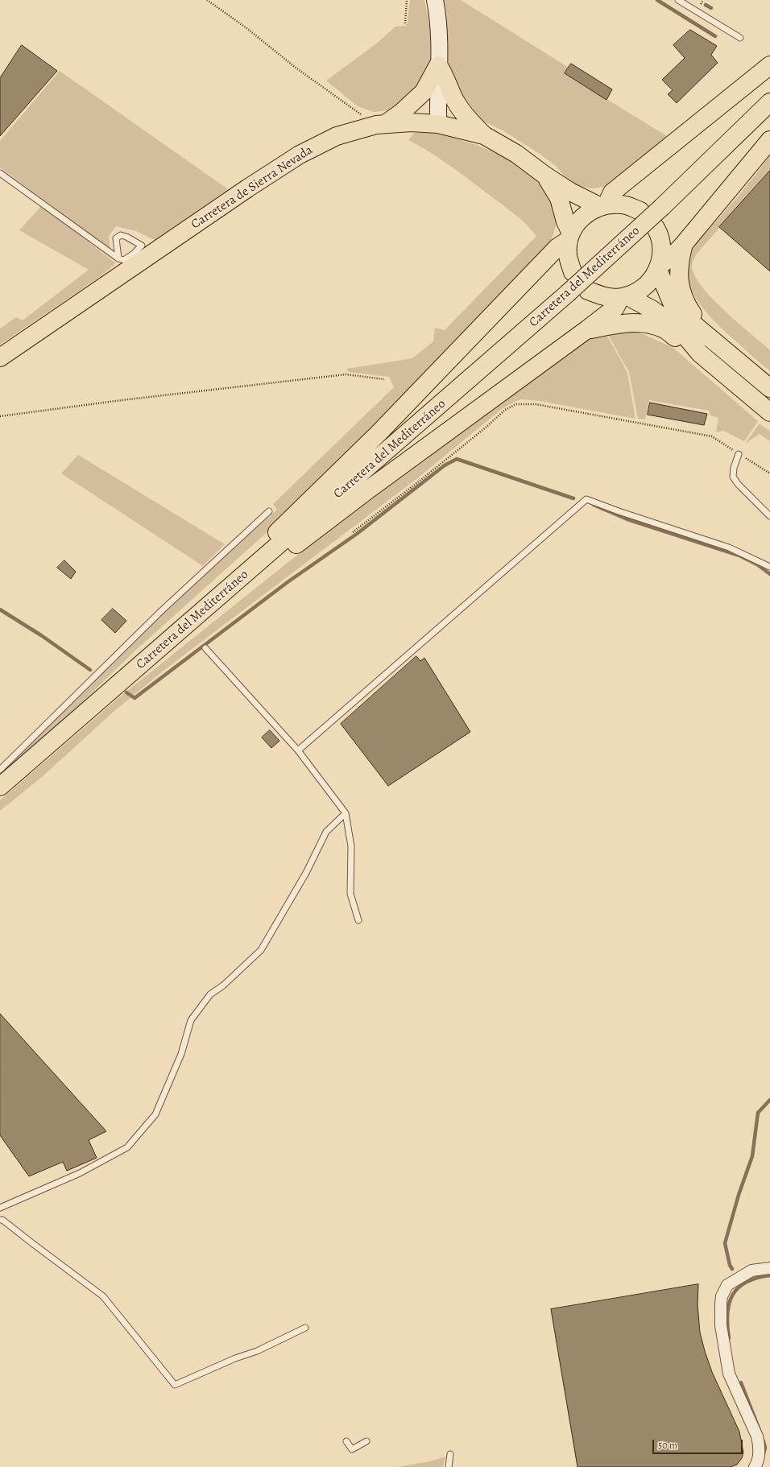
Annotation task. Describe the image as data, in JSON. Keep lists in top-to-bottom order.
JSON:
{
  "streets": {
    "highway": ["Carretera de Sierra Nevada", "Carretera del Mediterráneo"]
  },
  "scale_bar": "50 m"
}
